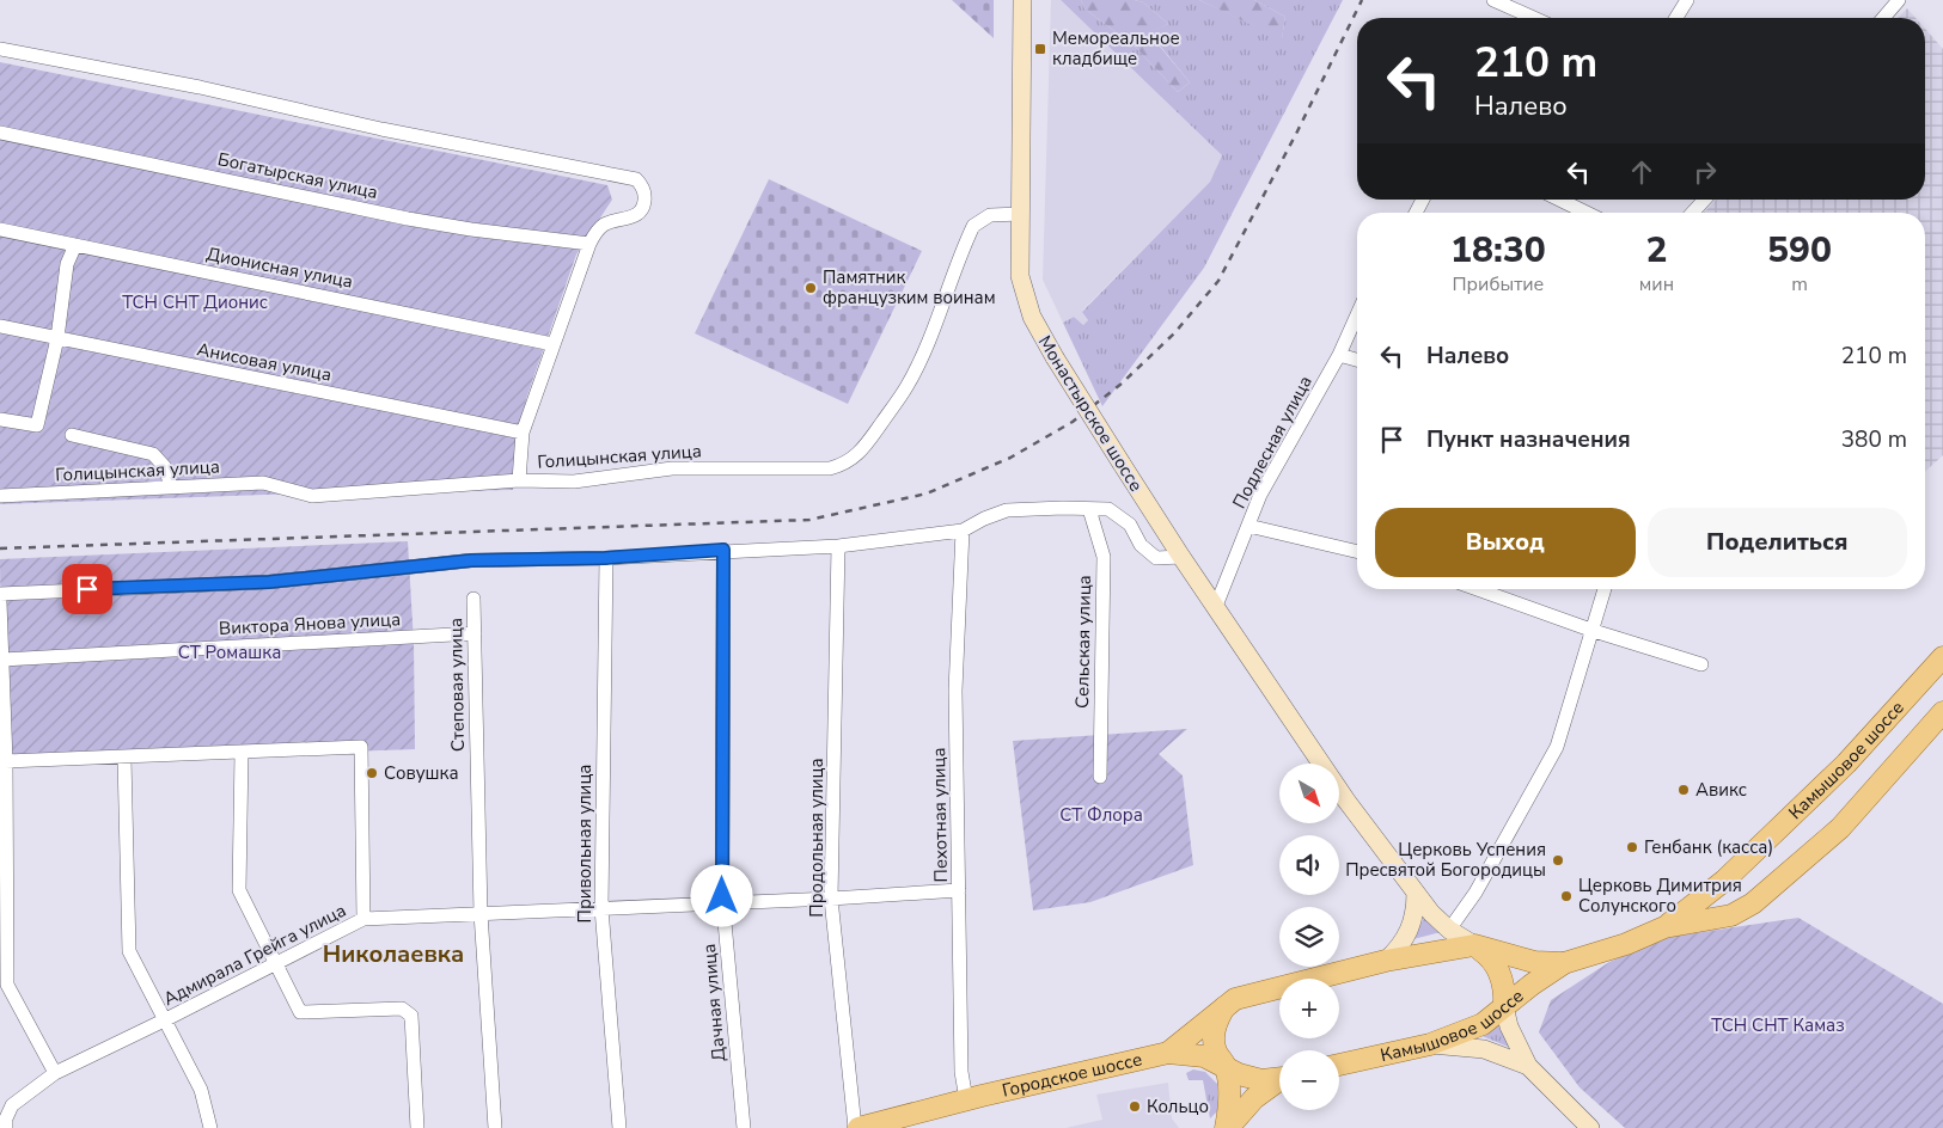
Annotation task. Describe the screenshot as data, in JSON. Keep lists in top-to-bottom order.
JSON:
{
  "streets": {
    "main road": ["Монастырское шоссе", "Камышовое шоссе", "Городское шоссе"],
    "street": [
      "Богатырская улица",
      "Дионисная улица",
      "Анисовая улица",
      "Подлесная улица",
      "Голицынская улица",
      "Виктора Янова улица",
      "Сельская улица",
      "Степовая улица",
      "Пехотная улица",
      "Продольная улица",
      "Привольная улица",
      "Адмирала Грейга улица",
      "Дачная улица"
    ]
  },
  "crossings": [
    ["Монастырское шоссе", "Подлесная улица"],
    ["Монастырское шоссе", "Голицынская улица"],
    ["Монастырское шоссе", "Камышовое шоссе"],
    ["Виктора Янова улица", "Степовая улица"],
    ["Степовая улица", "Адмирала Грейга улица"],
    ["Пехотная улица", "Адмирала Грейга улица"],
    ["Пехотная улица", "Городское шоссе"],
    ["Продольная улица", "Адмирала Грейга улица"],
    ["Продольная улица", "Городское шоссе"],
    ["Привольная улица", "Адмирала Грейга улица"],
    ["Адмирала Грейга улица", "Дачная улица"]
  ],
  "districts": ["Николаевка"],
  "parks": [
    "ТСН СНТ Дионис",
    "СТ Ромашка",
    "СТ Флора",
    "ТСН СНТ Камаз"
  ],
  "places": {
    "transit": ["Мемореальное кладбище"],
    "other": [
      "Памятник французким воинам",
      "Совушка",
      "Авикс",
      "Генбанк (касса)",
      "Церковь Успения Пресвятой Богородицы",
      "Церковь Димитрия Солунского",
      "Кольцо"
    ]
  },
  "north": "bottom right",
  "page": {
    "turn": ["210 m", "Налево"],
    "eta": [
      "18:30",
      "Прибытие",
      "2",
      "мин",
      "590",
      "m"
    ],
    "list": [
      {
        "name": "Налево",
        "value": "210 m"
      },
      {
        "name": "Пункт назначения",
        "value": "380 m"
      }
    ],
    "buttons": ["Выход", "Поделиться"],
    "map_buttons": ["+", "−"]
  }
}
